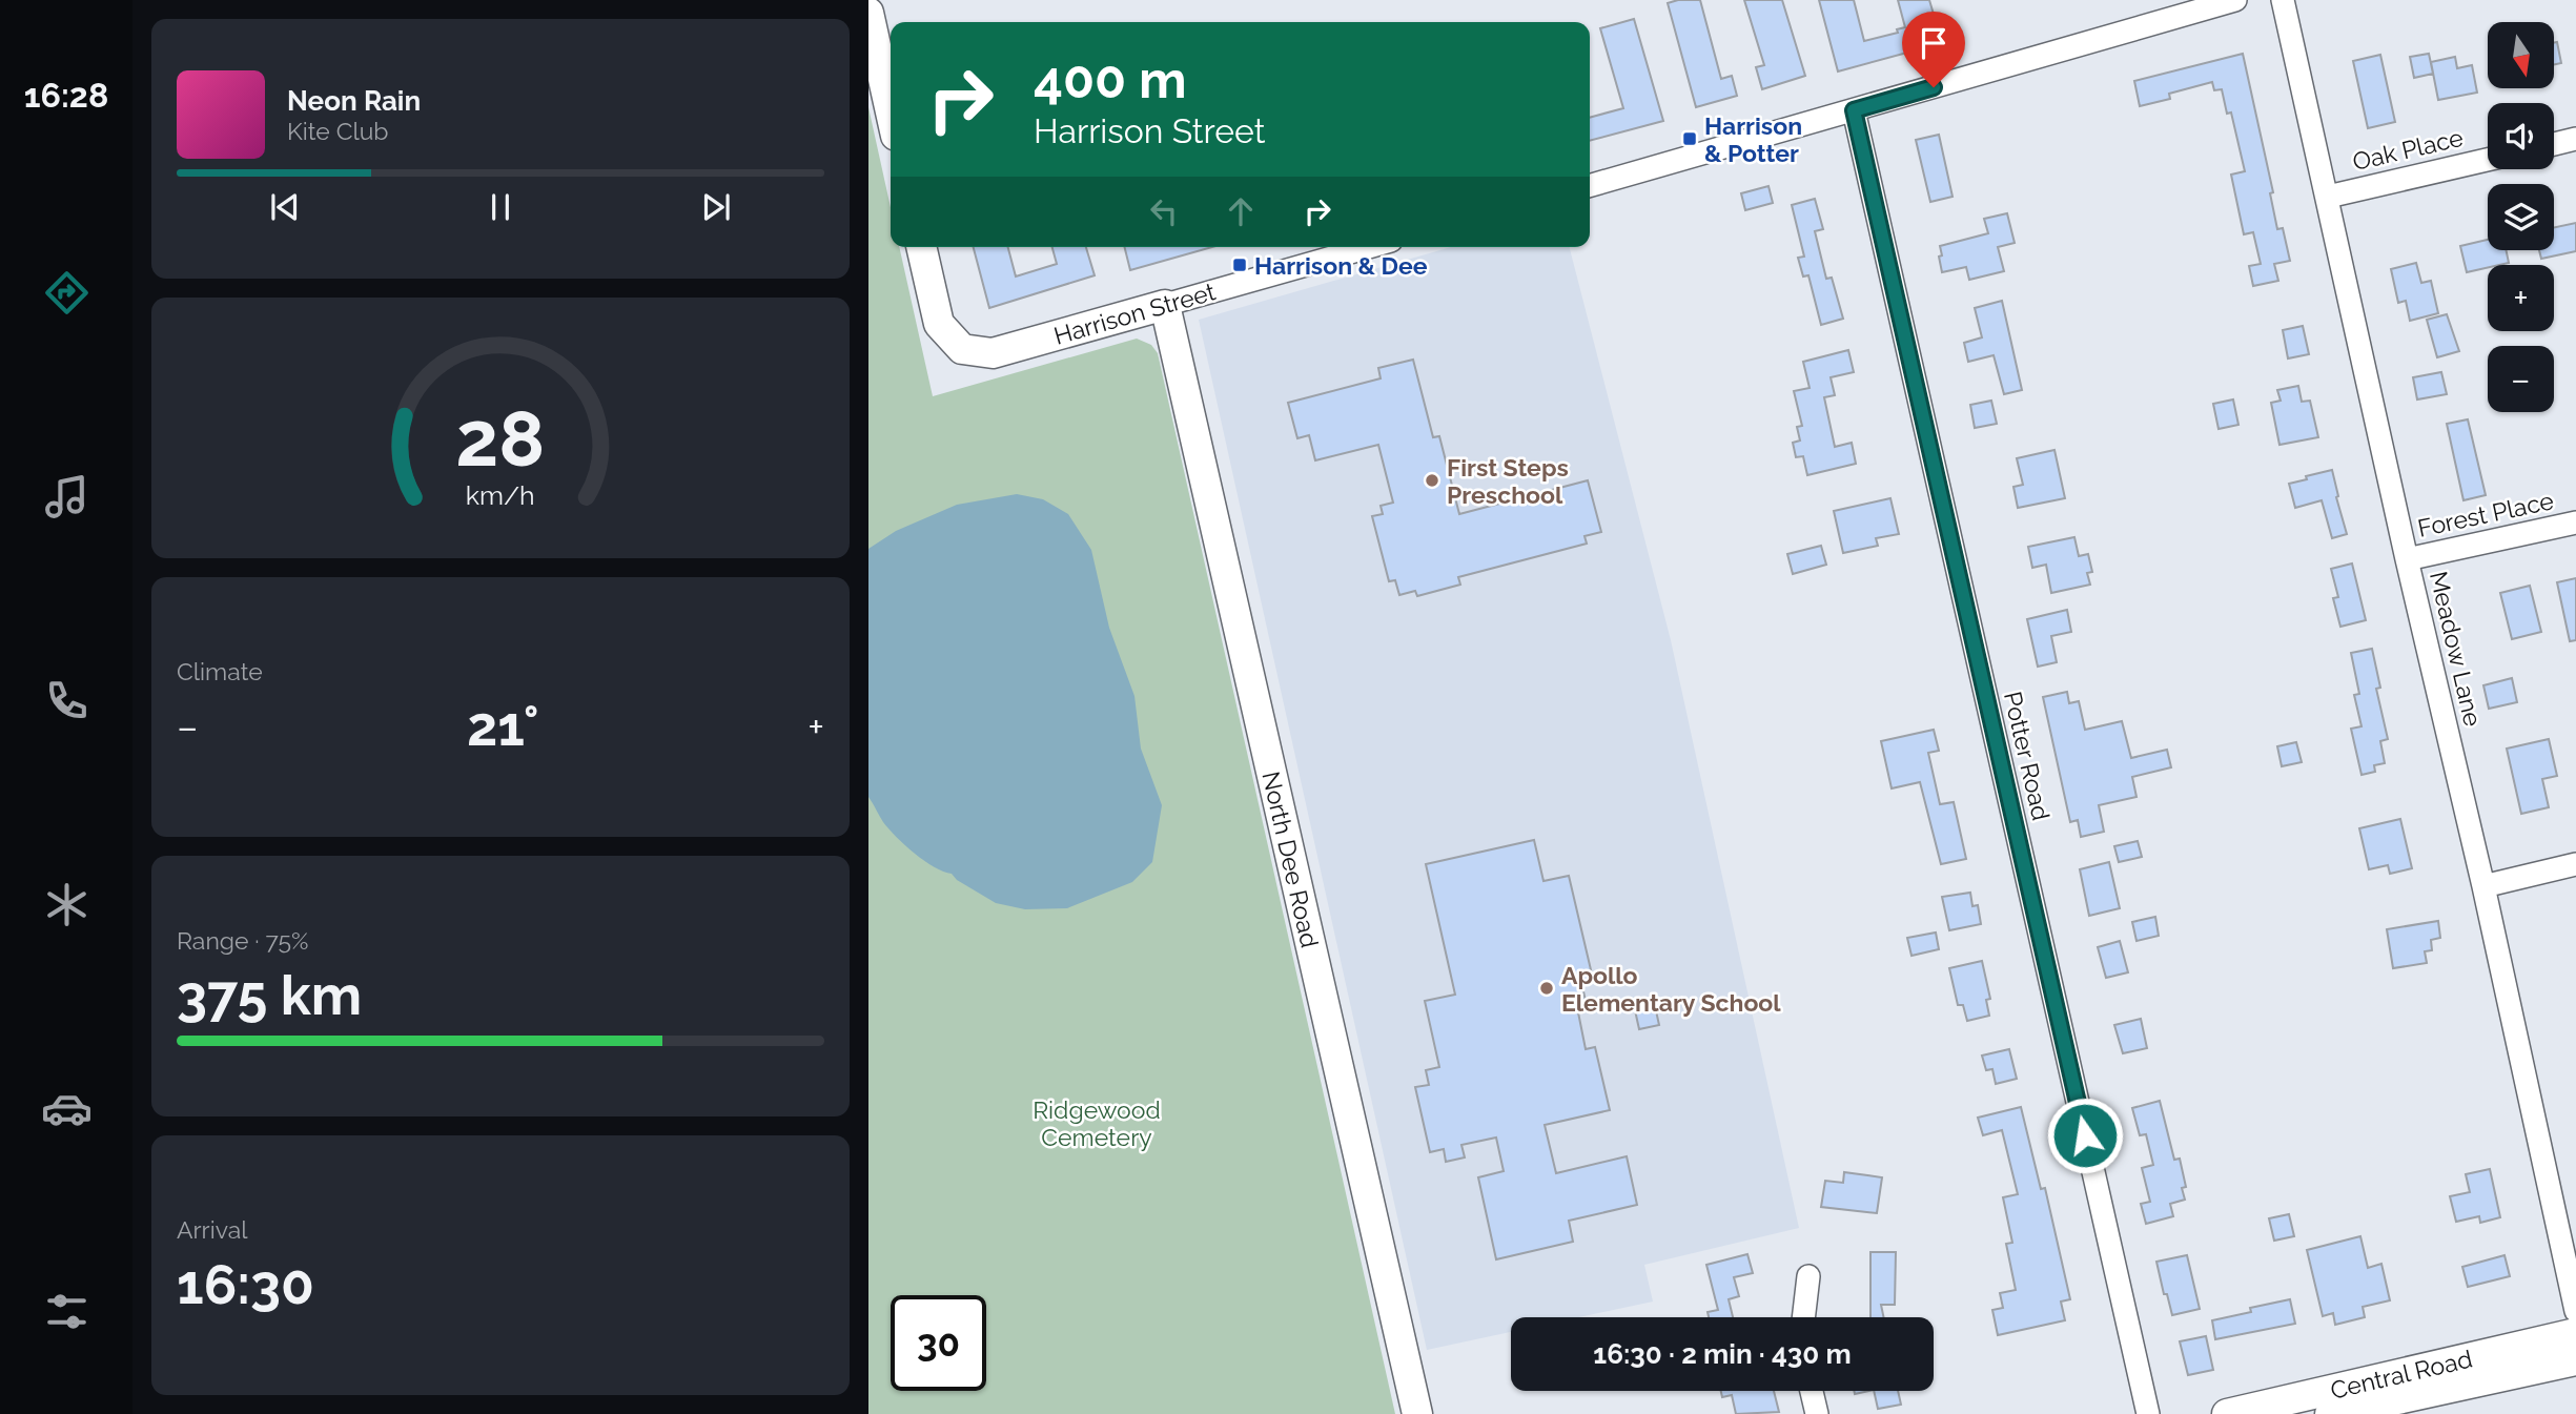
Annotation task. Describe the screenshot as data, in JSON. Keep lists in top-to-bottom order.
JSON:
{
  "streets": {
    "street": [
      "Oak Place",
      "Harrison Street",
      "Forest Place",
      "Meadow Lane",
      "Potter Road",
      "North Dee Road",
      "Central Road"
    ]
  },
  "crossings": [
    ["Oak Place", "Meadow Lane"],
    ["Harrison Street", "North Dee Road"],
    ["Forest Place", "Meadow Lane"]
  ],
  "parks": ["Ridgewood Cemetery"],
  "places": {
    "transit": ["Harrison & Potter", "Harrison & Dee"],
    "other": ["First Steps Preschool", "Apollo Elementary School"]
  },
  "north": "bottom",
  "page": {
    "tabs": "16:28",
    "map_buttons": ["+", "−"],
    "turn": ["400 m", "Harrison Street"],
    "song": ["Neon Rain", "Kite Club"],
    "tile": [
      "Climate",
      ["Range · 75%", "375 km"],
      ["Arrival", "16:30"]
    ],
    "heat": ["−", "21°", "+"],
    "limit": "30",
    "trip": "16:30 · 2 min · 430 m",
    "gauge": ["28", "km/h"]
  }
}
